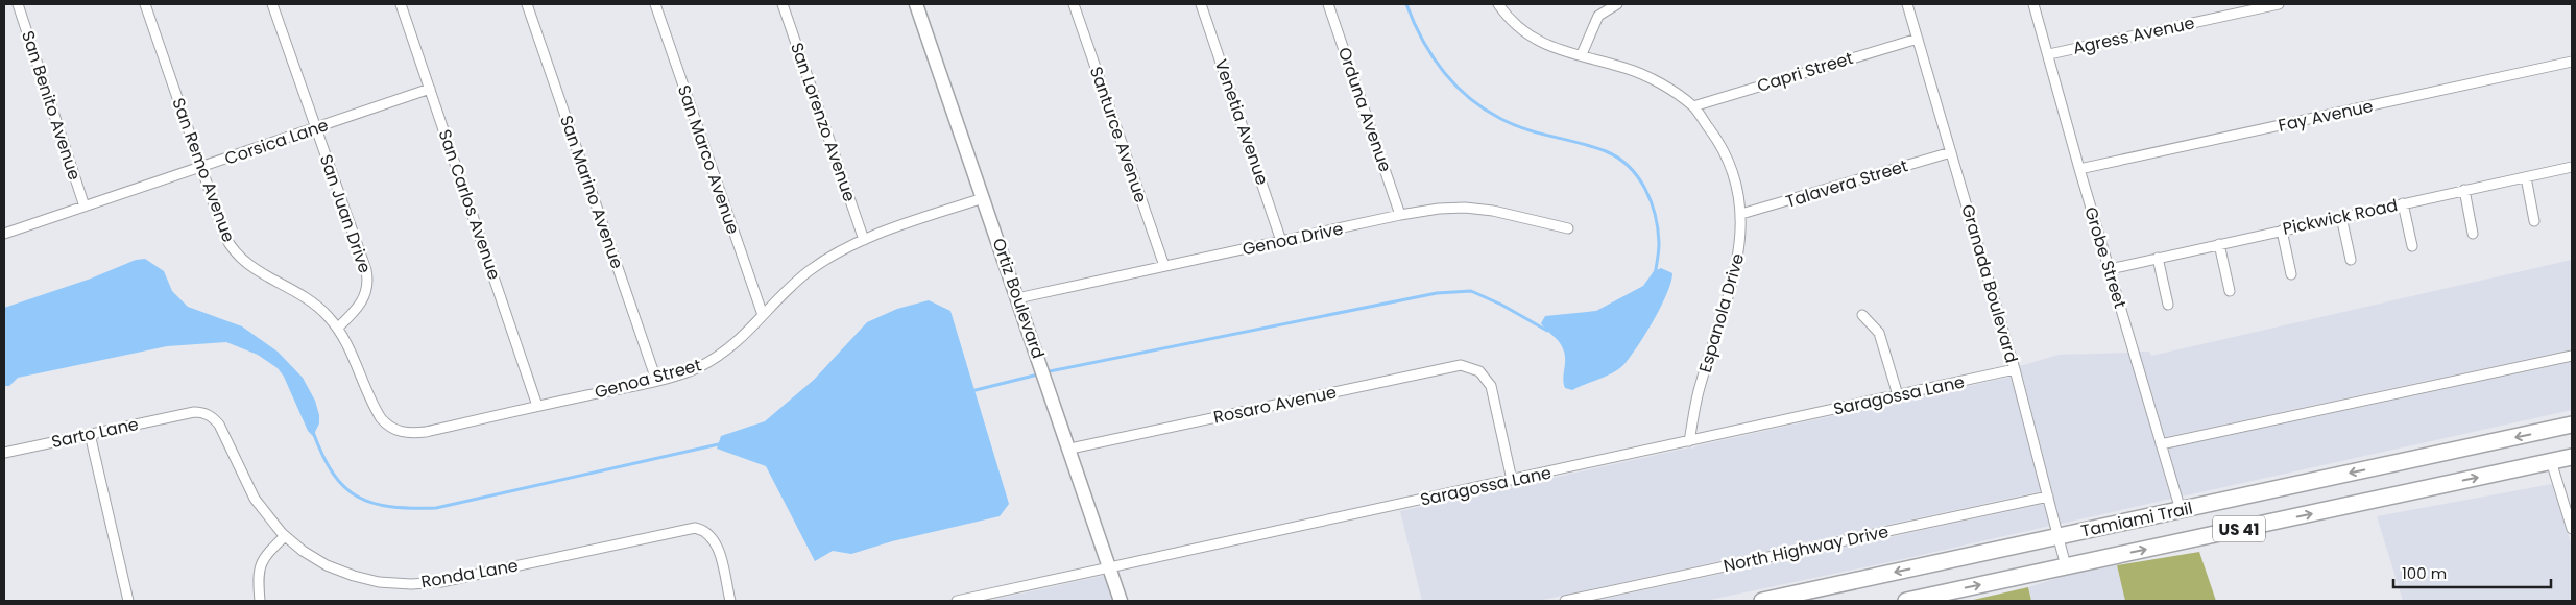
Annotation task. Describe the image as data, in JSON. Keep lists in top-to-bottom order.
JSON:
{
  "streets": {
    "main road": ["Tamiami Trail", "US 41"],
    "street": [
      "Agress Avenue",
      "Capri Street",
      "San Benito Avenue",
      "Orduna Avenue",
      "Fay Avenue",
      "San Lorenzo Avenue",
      "Venetia Avenue",
      "Santurce Avenue",
      "Corsica Lane",
      "San Marco Avenue",
      "San Remo Avenue",
      "Talavera Street",
      "San Marino Avenue",
      "San Carlos Avenue",
      "San Juan Drive",
      "Pickwick Road",
      "Genoa Drive",
      "Grobe Street",
      "Granada Boulevard",
      "Ortiz Boulevard",
      "Espanola Drive",
      "Genoa Street",
      "Saragossa Lane",
      "Rosaro Avenue",
      "Sarto Lane",
      "North Highway Drive",
      "Ronda Lane"
    ]
  },
  "crossings": [
    ["Agress Avenue", "Grobe Street"],
    ["Capri Street", "Granada Boulevard"],
    ["Capri Street", "Espanola Drive"],
    ["San Benito Avenue", "Corsica Lane"],
    ["Orduna Avenue", "Genoa Drive"],
    ["Fay Avenue", "Grobe Street"],
    ["San Lorenzo Avenue", "Genoa Street"],
    ["Venetia Avenue", "Genoa Drive"],
    ["Santurce Avenue", "Genoa Drive"],
    ["Corsica Lane", "San Remo Avenue"],
    ["Corsica Lane", "San Carlos Avenue"],
    ["Corsica Lane", "San Juan Drive"],
    ["San Marco Avenue", "Genoa Street"],
    ["San Remo Avenue", "San Juan Drive"],
    ["San Remo Avenue", "Genoa Street"],
    ["Talavera Street", "Granada Boulevard"],
    ["Talavera Street", "Espanola Drive"],
    ["San Marino Avenue", "Genoa Street"],
    ["San Carlos Avenue", "Genoa Street"],
    ["Pickwick Road", "Grobe Street"],
    ["Genoa Drive", "Ortiz Boulevard"],
    ["Grobe Street", "Tamiami Trail"],
    ["Granada Boulevard", "Saragossa Lane"],
    ["Granada Boulevard", "Tamiami Trail"],
    ["Granada Boulevard", "North Highway Drive"],
    ["Ortiz Boulevard", "Genoa Street"],
    ["Ortiz Boulevard", "Saragossa Lane"],
    ["Ortiz Boulevard", "Rosaro Avenue"],
    ["Espanola Drive", "Saragossa Lane"],
    ["Saragossa Lane", "Rosaro Avenue"],
    ["Sarto Lane", "Ronda Lane"]
  ],
  "scale_bar": "100 m"
}
